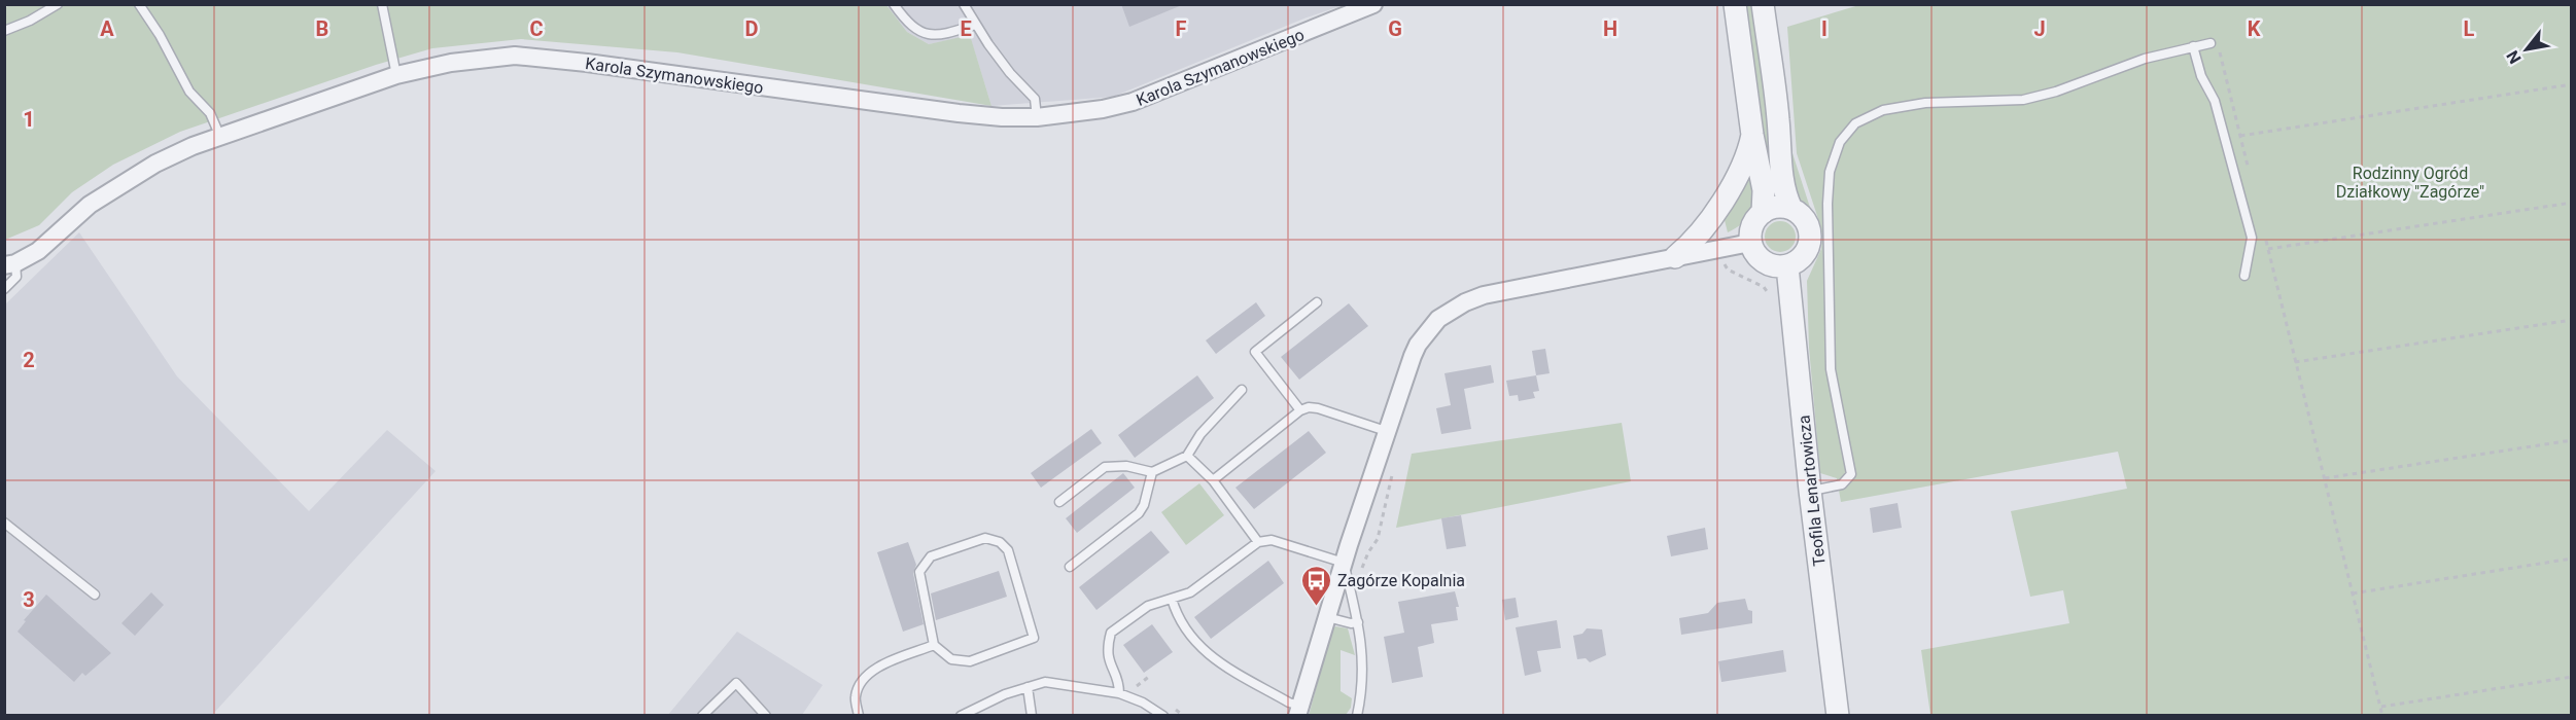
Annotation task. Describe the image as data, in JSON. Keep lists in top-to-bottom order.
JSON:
{
  "streets": {
    "street": ["Karola Szymanowskiego", "Teofila Lenartowicza"]
  },
  "parks": ["Rodzinny Ogród Działkowy \"Zagórze\""],
  "places": {
    "bus stop": ["Zagórze Kopalnia"]
  },
  "north": "bottom left",
  "grid": {
    "columns": [
      "A",
      "B",
      "C",
      "D",
      "E",
      "F",
      "G",
      "H",
      "I",
      "J",
      "K",
      "L"
    ],
    "rows": ["1", "2", "3"]
  }
}
